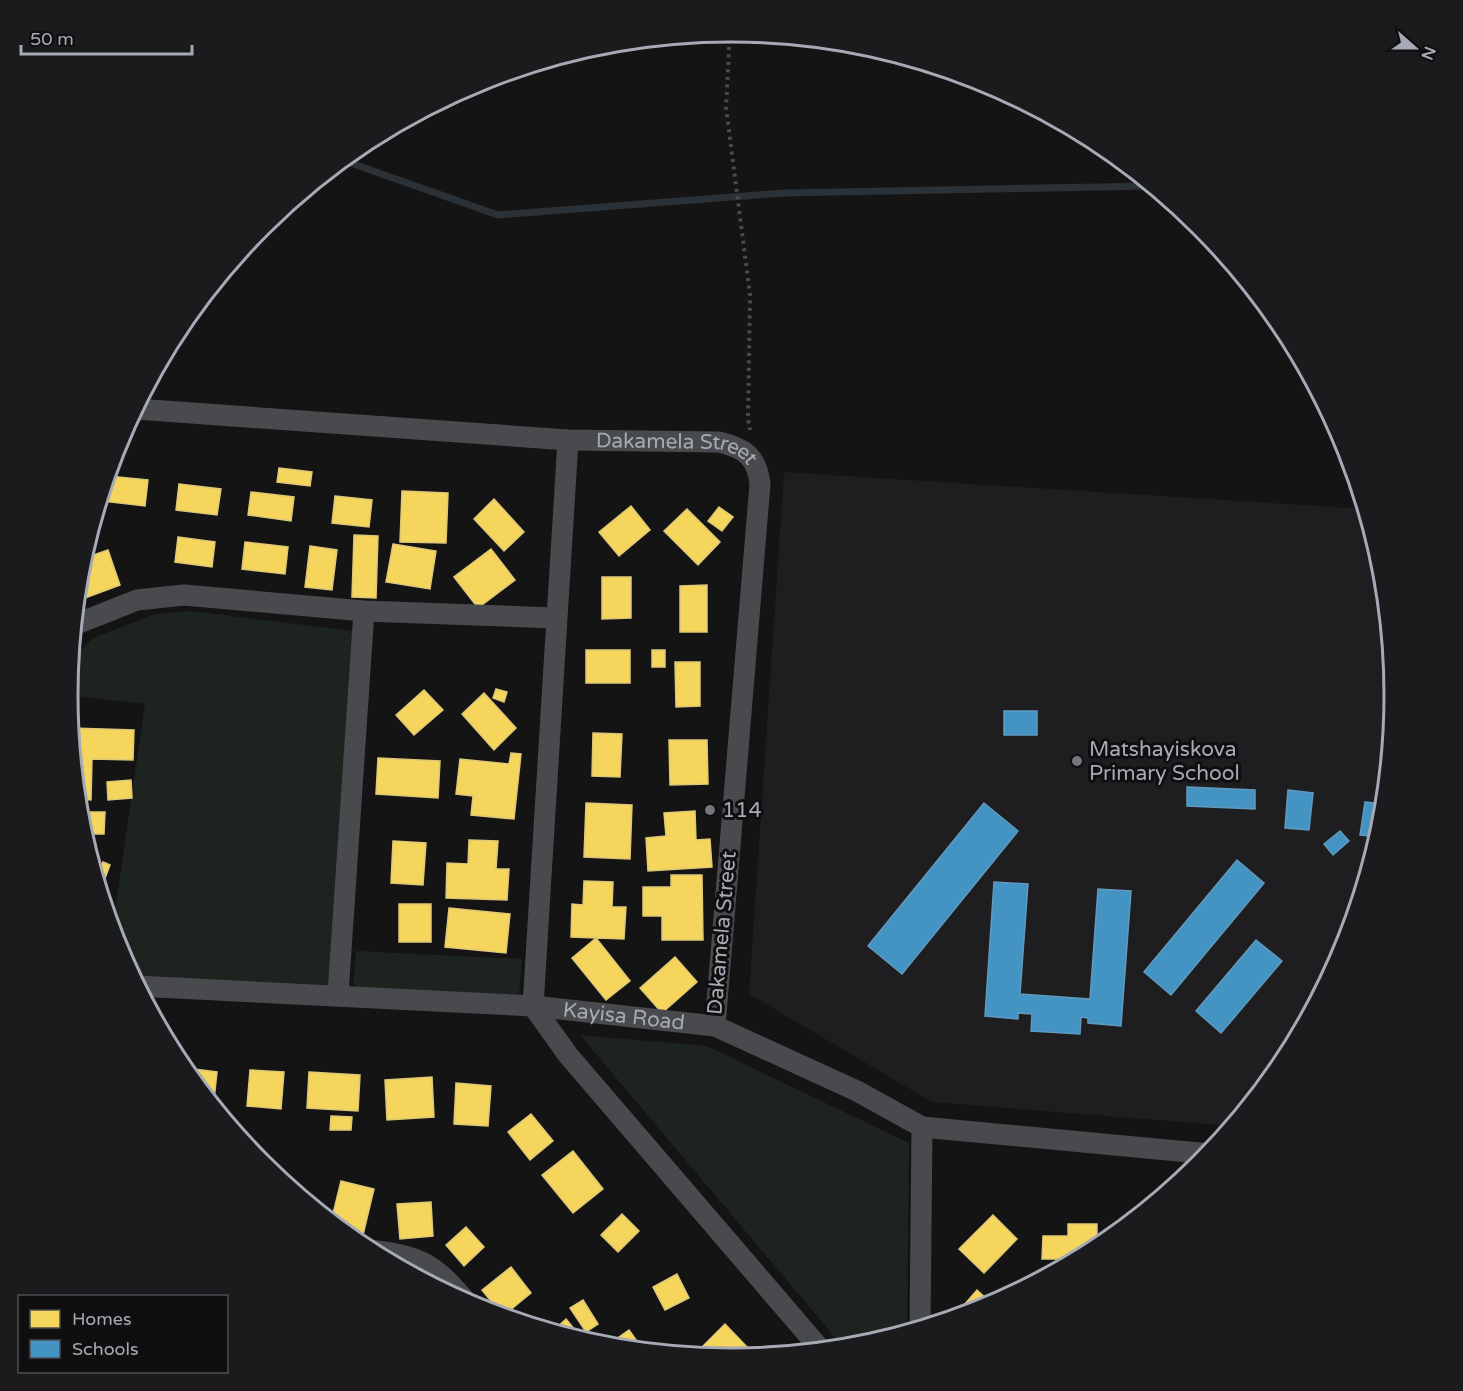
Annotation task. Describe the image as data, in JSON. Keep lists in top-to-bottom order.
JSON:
{
  "streets": {
    "street": ["Dakamela Street", "Kayisa Road"]
  },
  "crossings": [
    ["Dakamela Street", "Kayisa Road"]
  ],
  "places": ["Matshayiskova Primary School", "114"],
  "legend": ["Homes", "Schools"],
  "scale_bar": "50 m",
  "north": "right"
}
